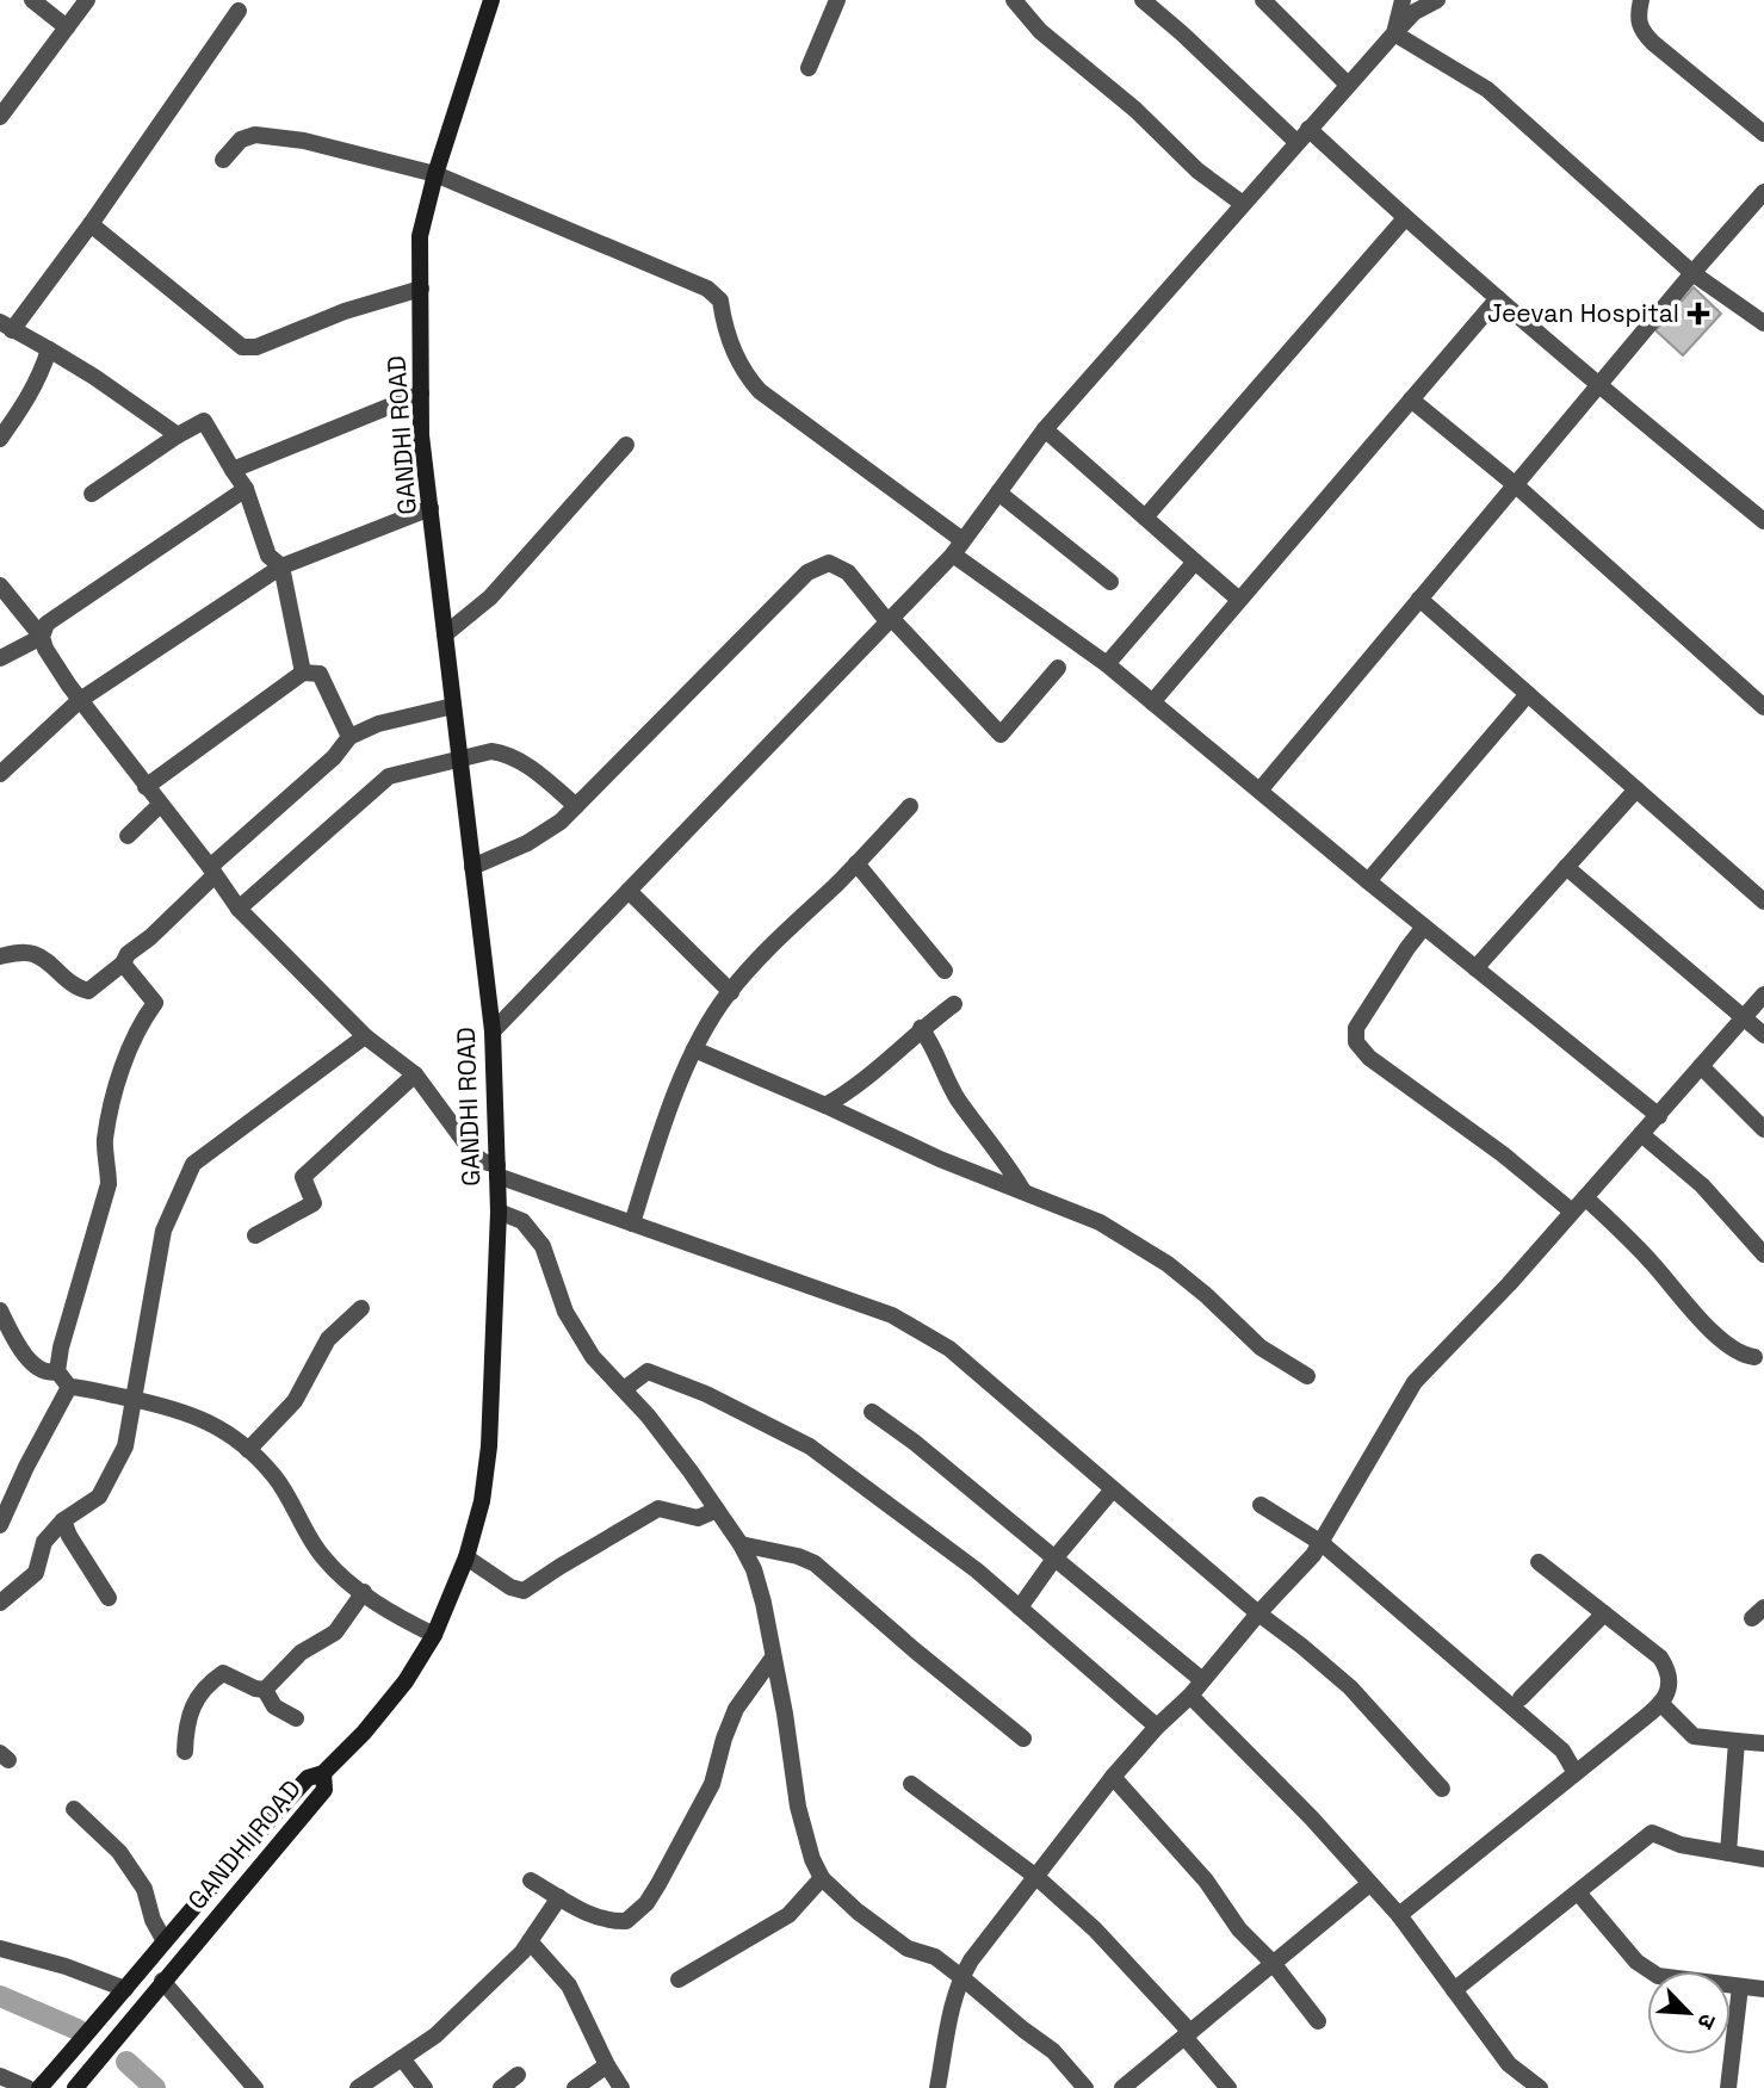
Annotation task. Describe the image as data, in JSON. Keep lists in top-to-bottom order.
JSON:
{
  "streets": {
    "main road": ["GANDHI ROAD"]
  },
  "places": {
    "health": ["Jeevan Hospital"]
  },
  "north": "bottom right"
}
